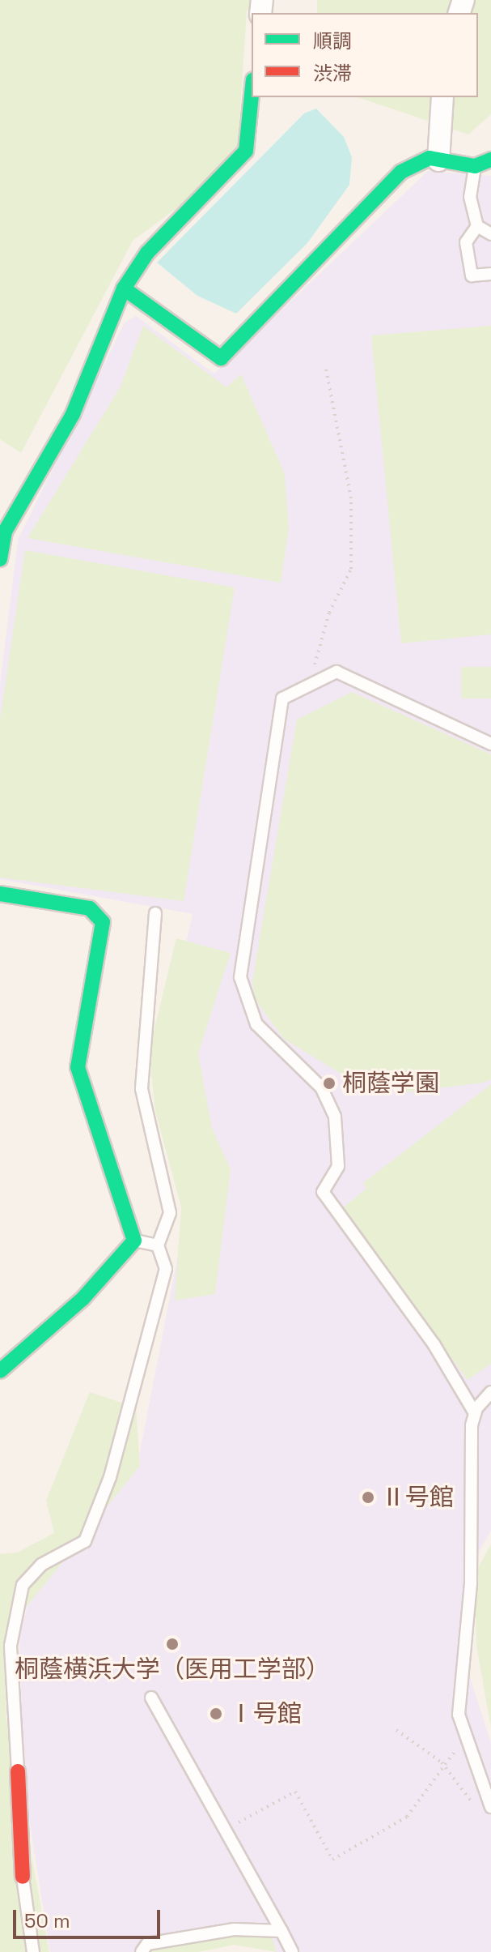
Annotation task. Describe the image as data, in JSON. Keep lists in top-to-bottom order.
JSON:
{
  "places": [
    "桐蔭学園",
    "Ⅱ号館",
    "桐蔭横浜大学（医用工学部）",
    "Ⅰ号館"
  ],
  "legend": ["順調", "渋滞"],
  "scale_bar": "50 m"
}
